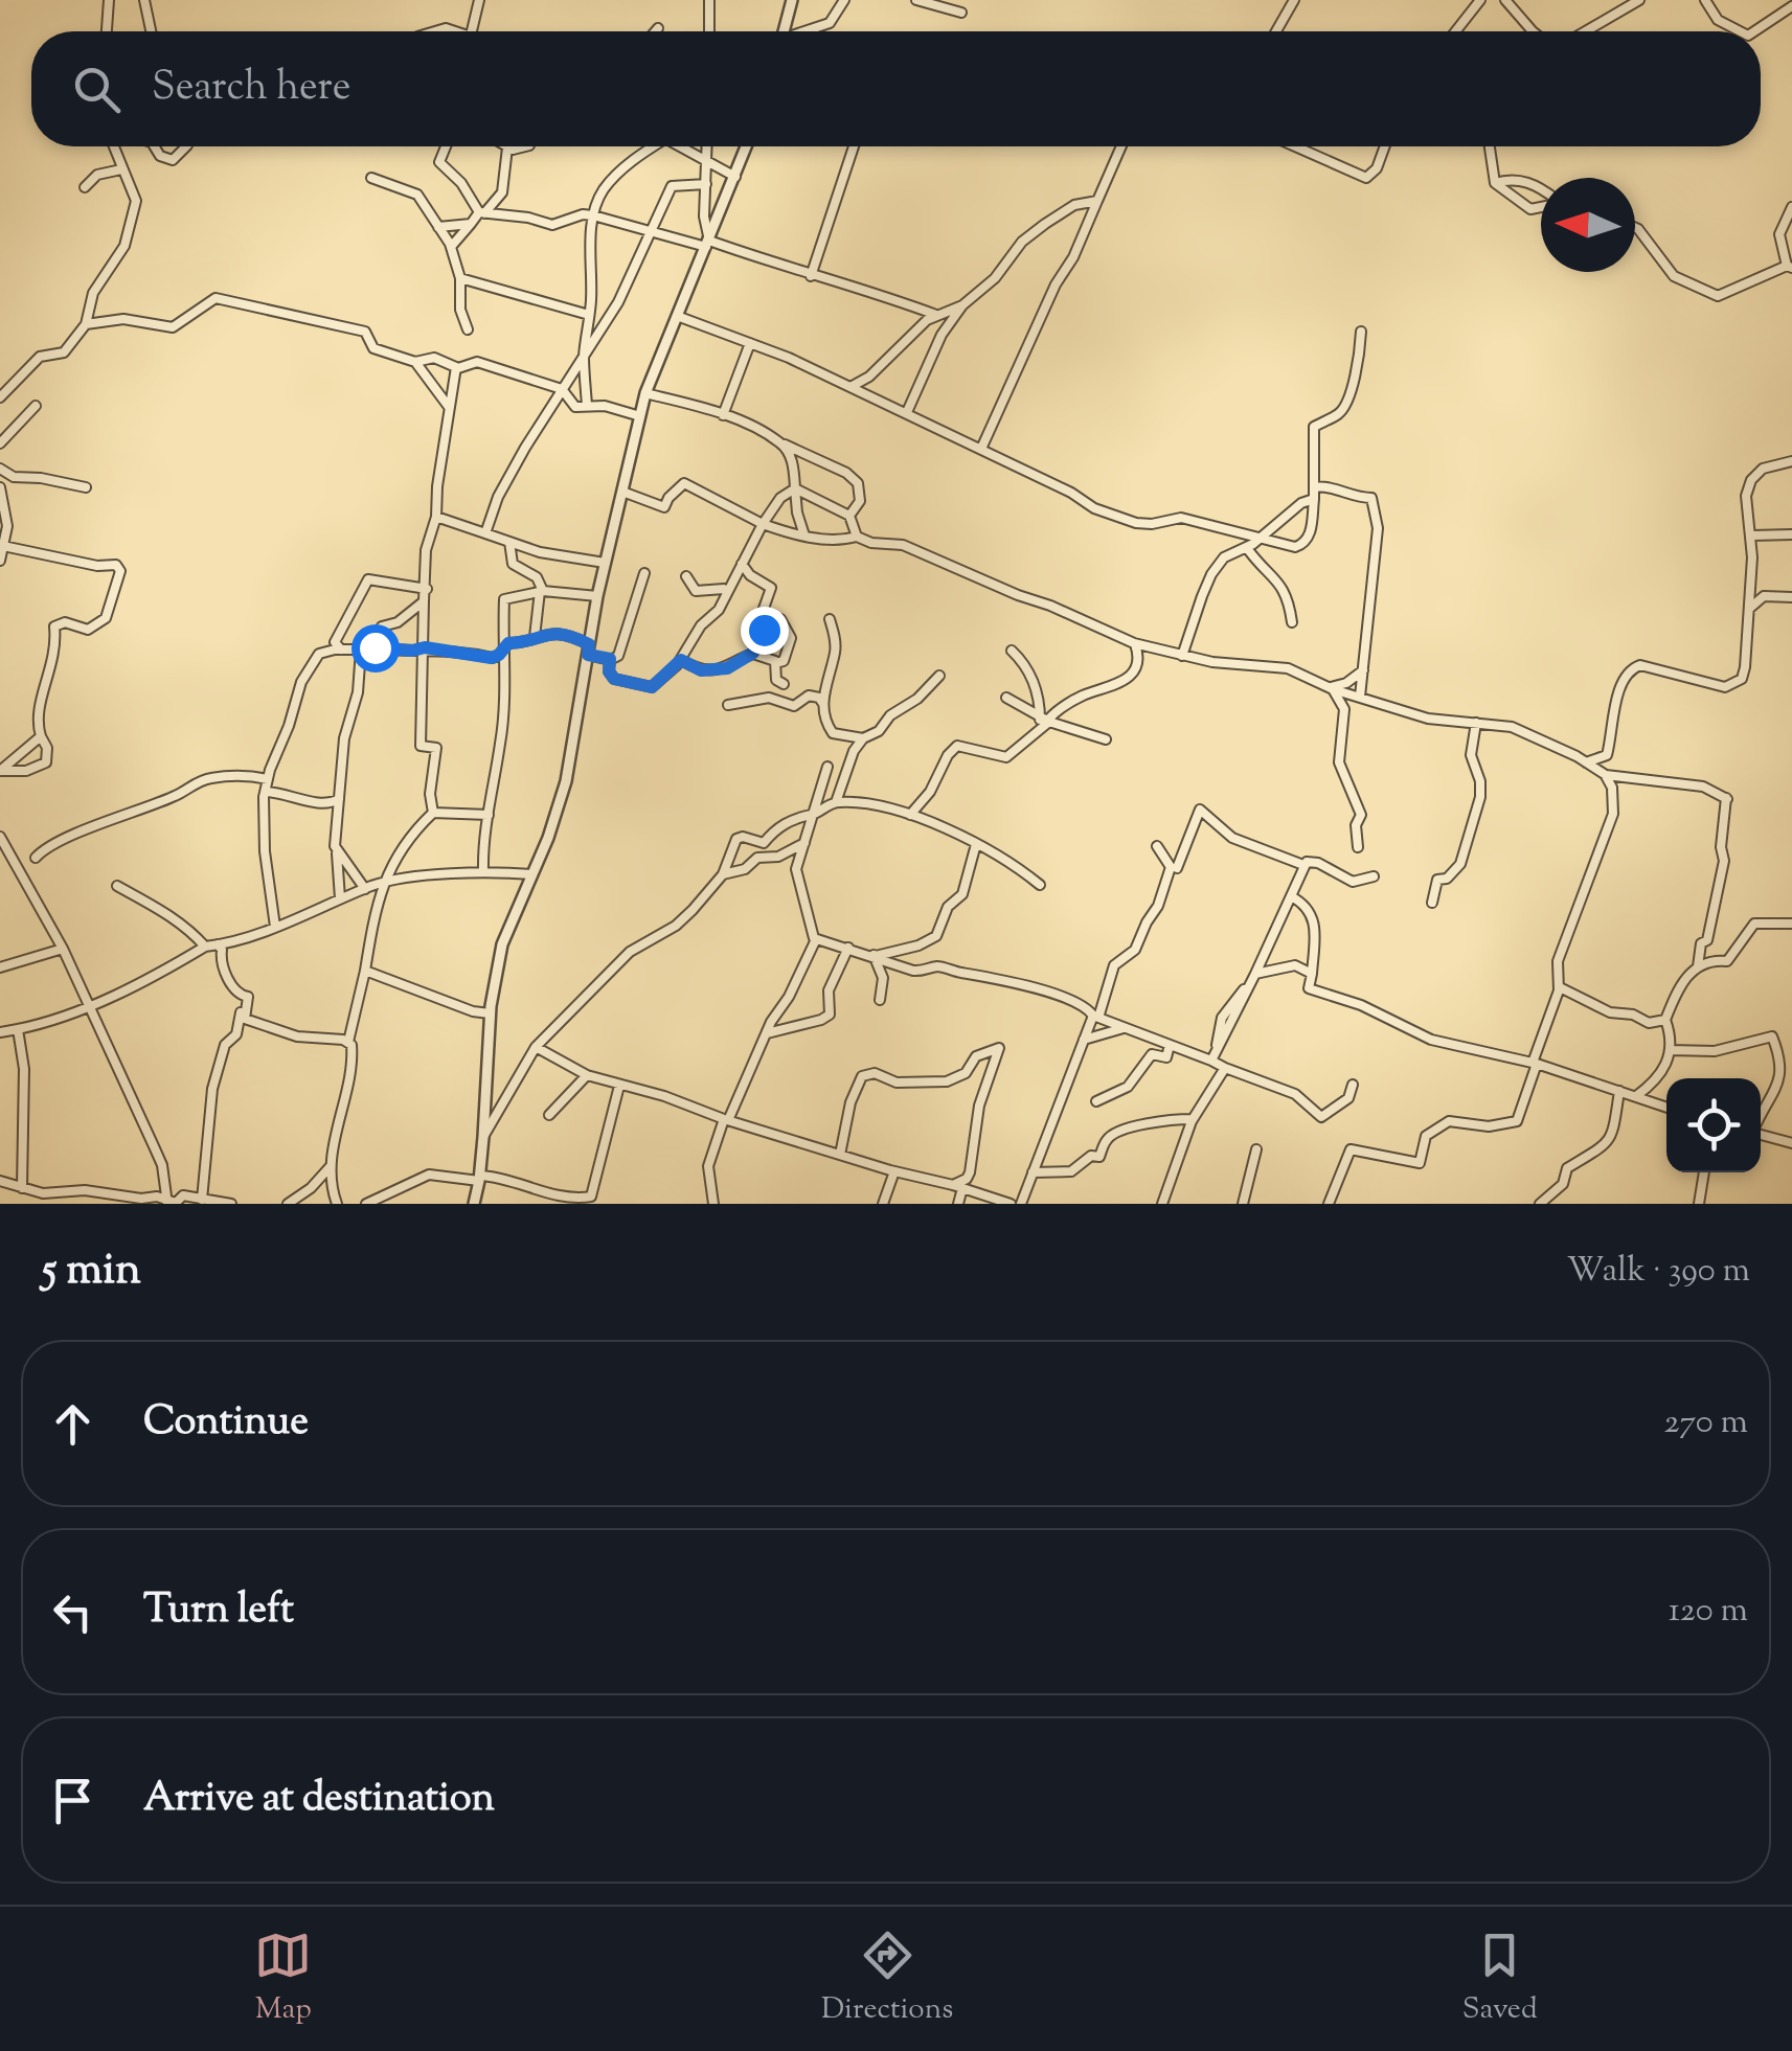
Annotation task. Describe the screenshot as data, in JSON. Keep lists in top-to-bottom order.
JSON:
{
  "north": "left",
  "page": {
    "search": "Search here",
    "heading": ["5 min", "Walk · 390 m"],
    "list": [
      ["Continue", "270 m"],
      ["Turn left", "120 m"],
      "Arrive at destination"
    ],
    "nav": ["Map", "Directions", "Saved"]
  }
}
